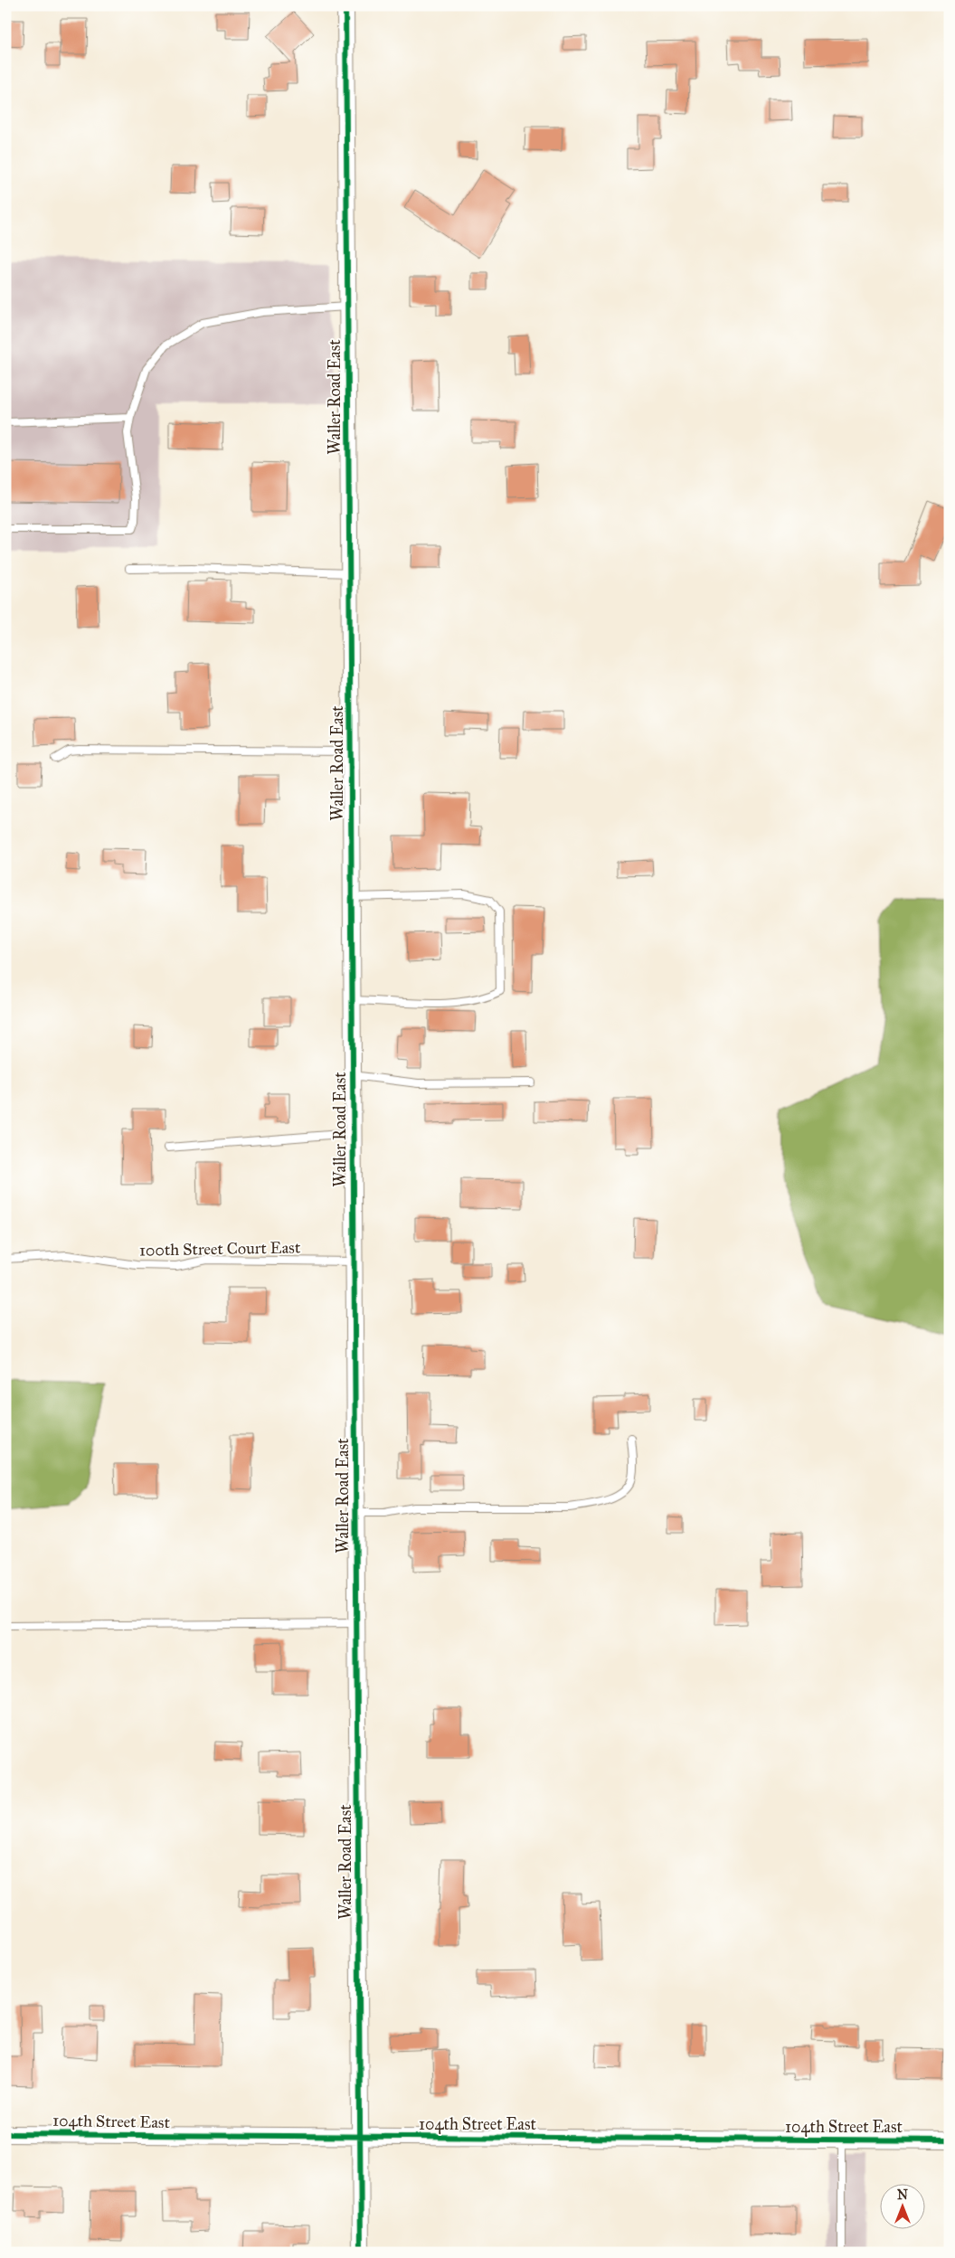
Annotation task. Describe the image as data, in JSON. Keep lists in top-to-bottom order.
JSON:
{
  "streets": {
    "street": ["Waller Road East", "104th Street East"],
    "lane": ["100th Street Court East"]
  },
  "crossings": [
    ["Waller Road East", "100th Street Court East"],
    ["Waller Road East", "104th Street East"]
  ],
  "north": "top"
}
